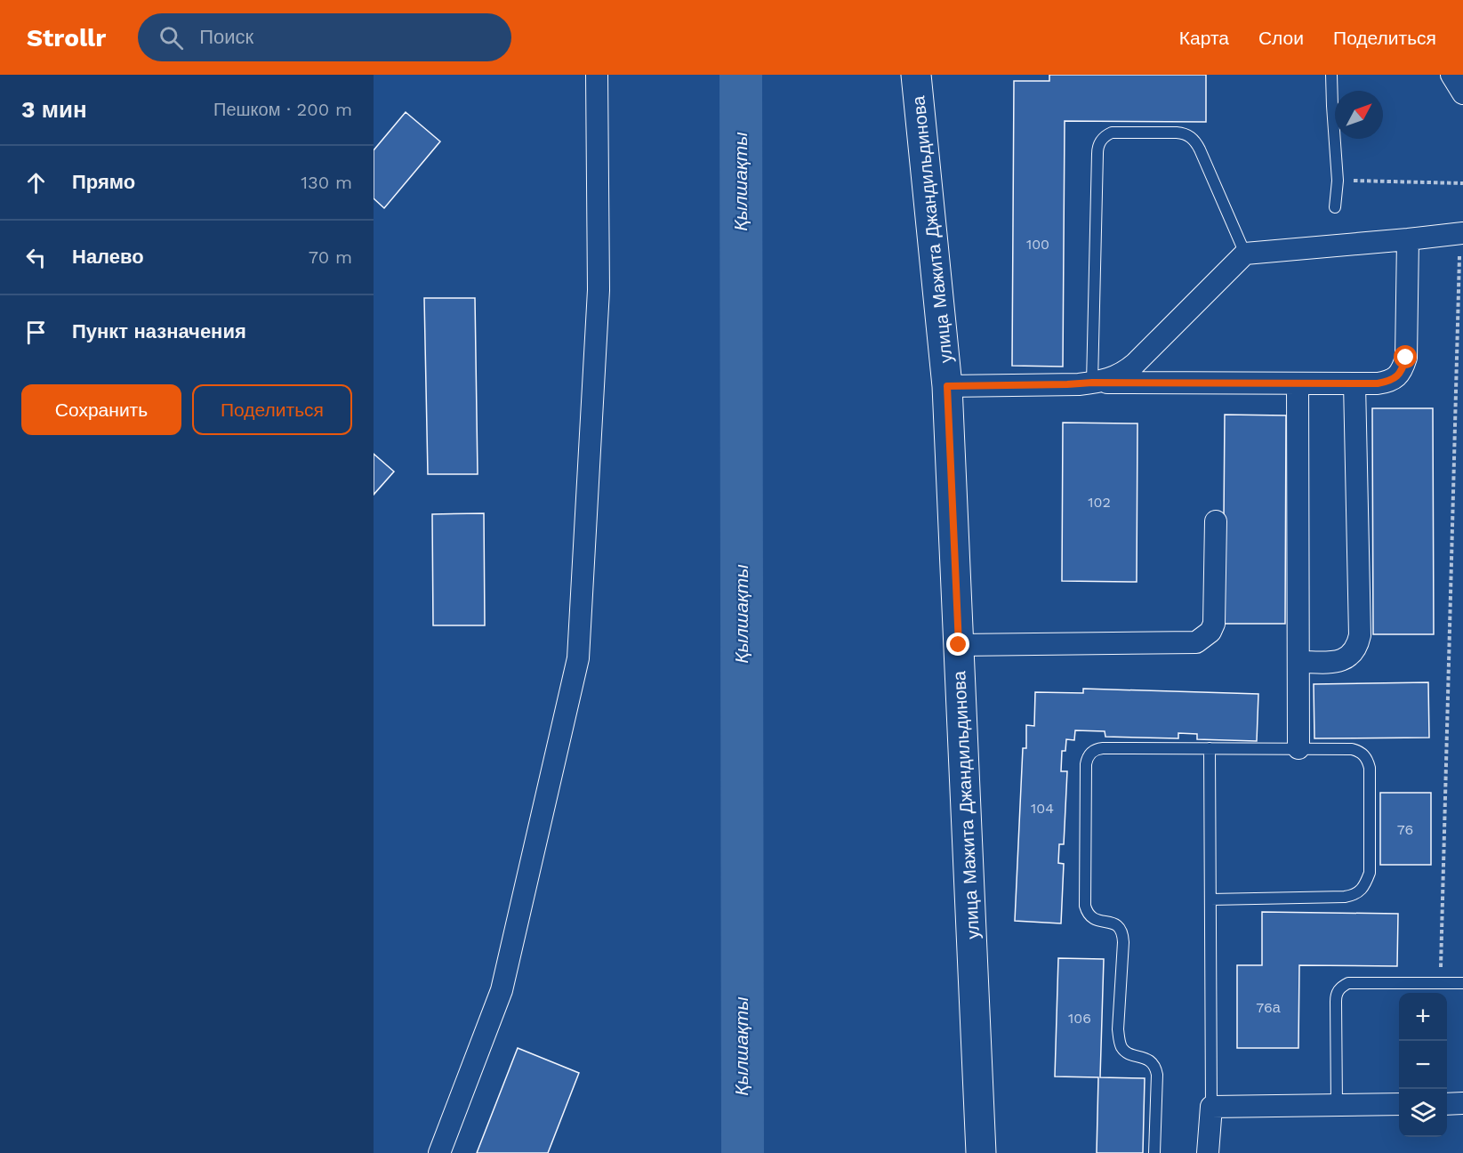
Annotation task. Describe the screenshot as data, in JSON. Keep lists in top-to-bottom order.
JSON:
{
  "streets": {
    "street": ["улица Мажита Джандильдинова"]
  },
  "water": ["Қылшақты"],
  "house_numbers": [
    "100",
    "102",
    "104",
    "76",
    "76а",
    "106"
  ],
  "north": "top right",
  "page": {
    "header": "Strollr",
    "search": "Поиск",
    "nav": ["Карта", "Слои", "Поделиться"],
    "heading": ["3 мин", "Пешком · 200 m"],
    "list": [
      ["Прямо", "130 m"],
      ["Налево", "70 m"],
      "Пункт назначения"
    ],
    "buttons": ["Сохранить", "Поделиться"],
    "map_buttons": ["+", "−"]
  }
}
